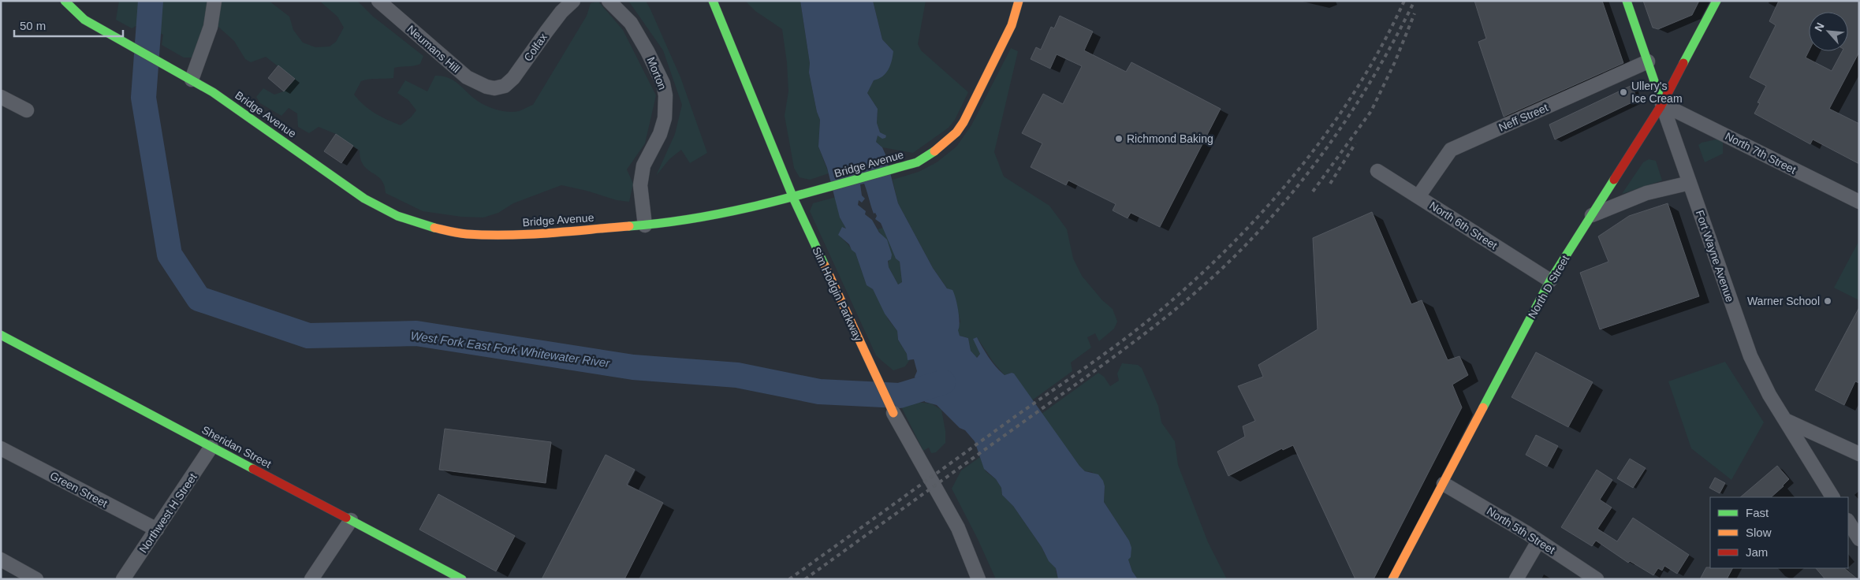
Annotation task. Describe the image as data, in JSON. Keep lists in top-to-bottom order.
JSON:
{
  "streets": {
    "street": [
      "Colfax",
      "Neumans Hill",
      "Morton",
      "Bridge Avenue",
      "Neff Street",
      "North 7th Street",
      "North 6th Street",
      "Fort Wayne Avenue",
      "North D Street",
      "Sim Hodgin Parkway",
      "Sheridan Street",
      "Green Street",
      "Northwest H Street",
      "North 5th Street"
    ]
  },
  "crossings": [
    ["Colfax", "Neumans Hill"],
    ["Morton", "Bridge Avenue"],
    ["Bridge Avenue", "Sim Hodgin Parkway"],
    ["Neff Street", "North 6th Street"],
    ["Neff Street", "Fort Wayne Avenue"],
    ["North 7th Street", "Fort Wayne Avenue"],
    ["North 7th Street", "North D Street"],
    ["North 6th Street", "North D Street"],
    ["Fort Wayne Avenue", "North D Street"],
    ["North D Street", "North 5th Street"],
    ["Sheridan Street", "Northwest H Street"],
    ["Green Street", "Northwest H Street"]
  ],
  "water": ["West Fork East Fork Whitewater River"],
  "places": ["Ullery's Ice Cream", "Richmond Baking", "Warner School"],
  "legend": ["Fast", "Slow", "Jam"],
  "scale_bar": "50 m",
  "north": "top left"
}
